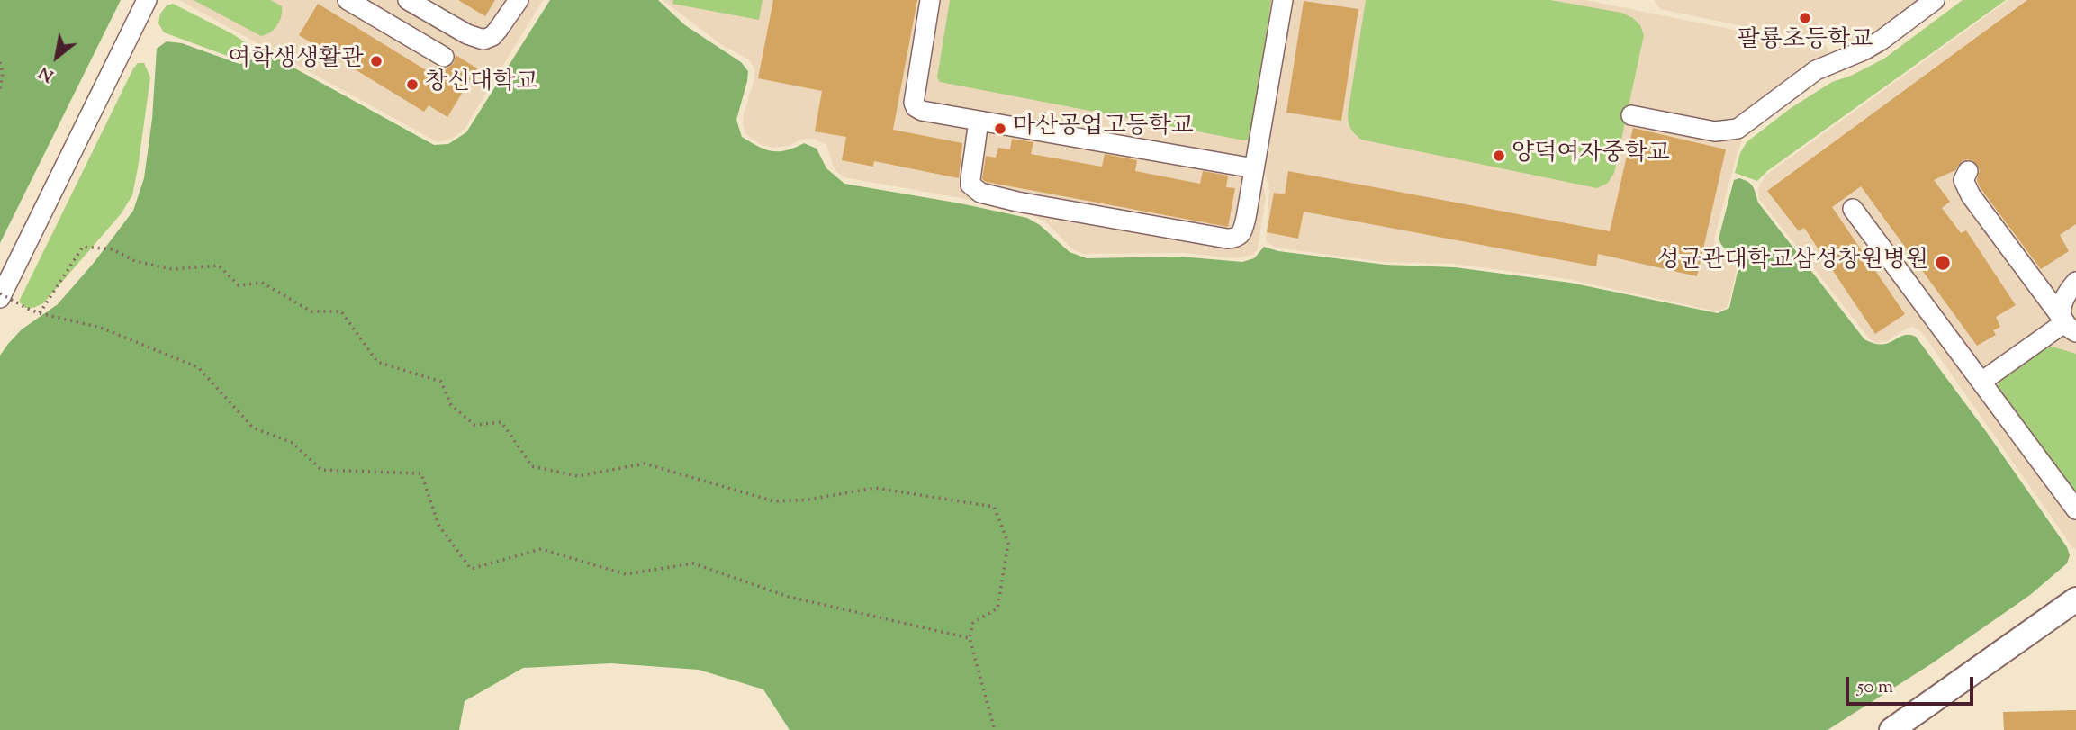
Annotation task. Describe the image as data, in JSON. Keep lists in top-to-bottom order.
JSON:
{
  "places": [
    "팔룡초등학교",
    "여학생생활관",
    "창신대학교",
    "마산공업고등학교",
    "양덕여자중학교",
    "성균관대학교삼성창원병원"
  ],
  "scale_bar": "50 m",
  "north": "bottom left"
}
